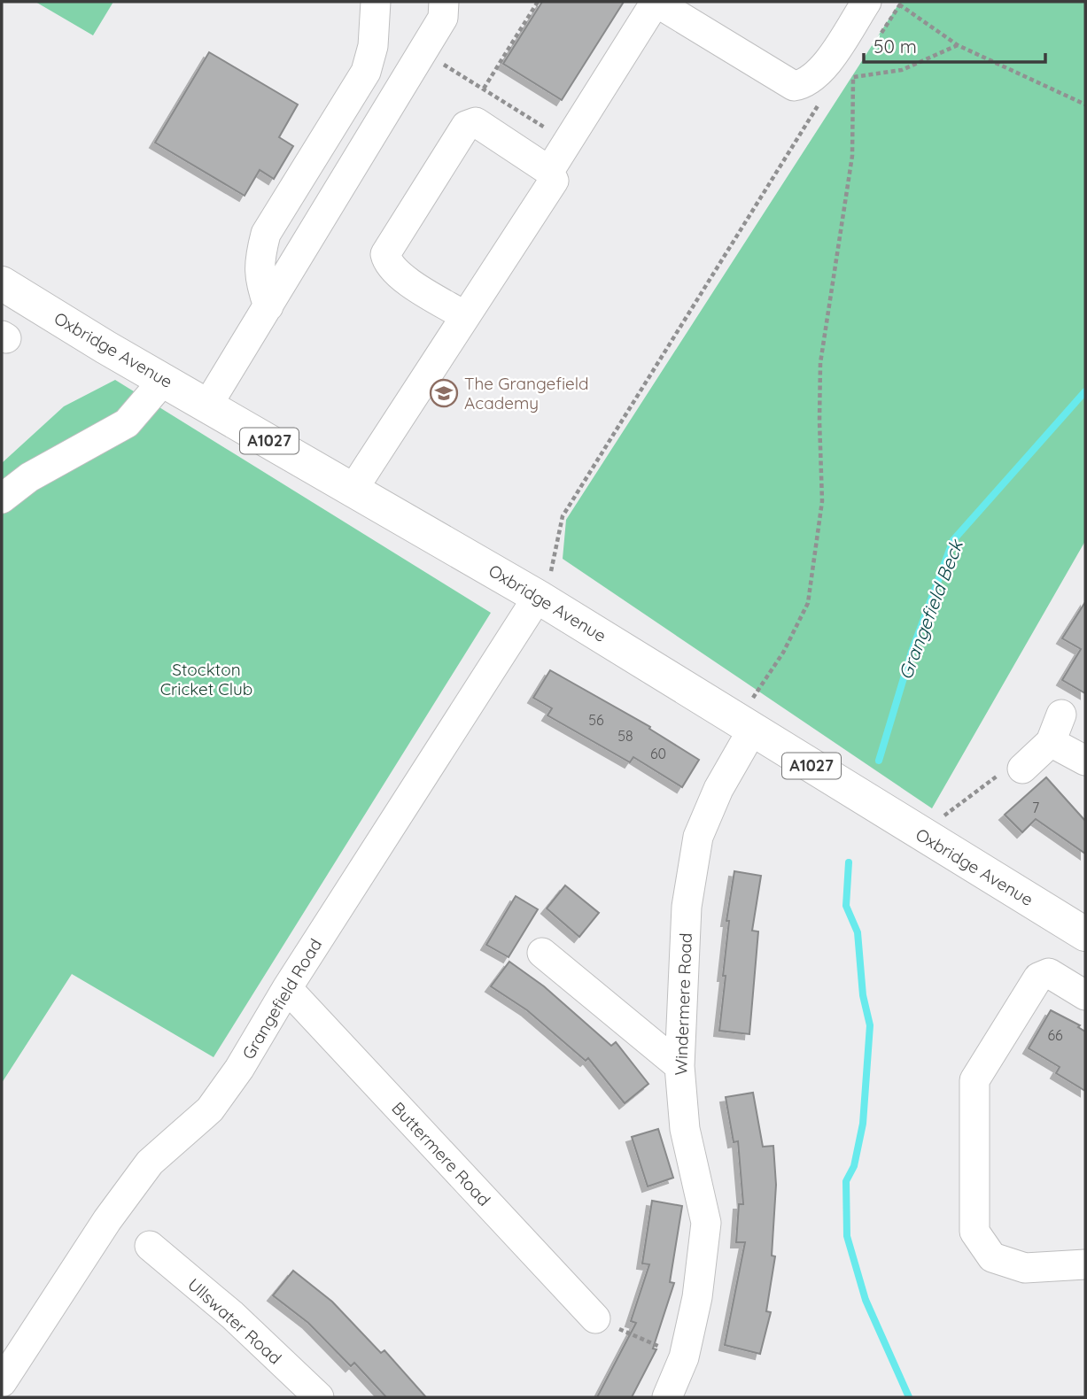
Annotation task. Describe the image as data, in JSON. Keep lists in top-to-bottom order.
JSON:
{
  "streets": {
    "main road": ["Oxbridge Avenue", "A1027"],
    "street": [
      "Grangefield Road",
      "Windermere Road",
      "Buttermere Road",
      "Ullswater Road"
    ]
  },
  "crossings": [
    ["Oxbridge Avenue", "Grangefield Road"],
    ["Oxbridge Avenue", "Windermere Road"],
    ["Grangefield Road", "Buttermere Road"]
  ],
  "water": ["Grangefield Beck"],
  "parks": ["Stockton Cricket Club"],
  "places": {
    "school or university": ["The Grangefield Academy"]
  },
  "house_numbers": [
    "56",
    "58",
    "60",
    "7",
    "66"
  ],
  "scale_bar": "50 m"
}
